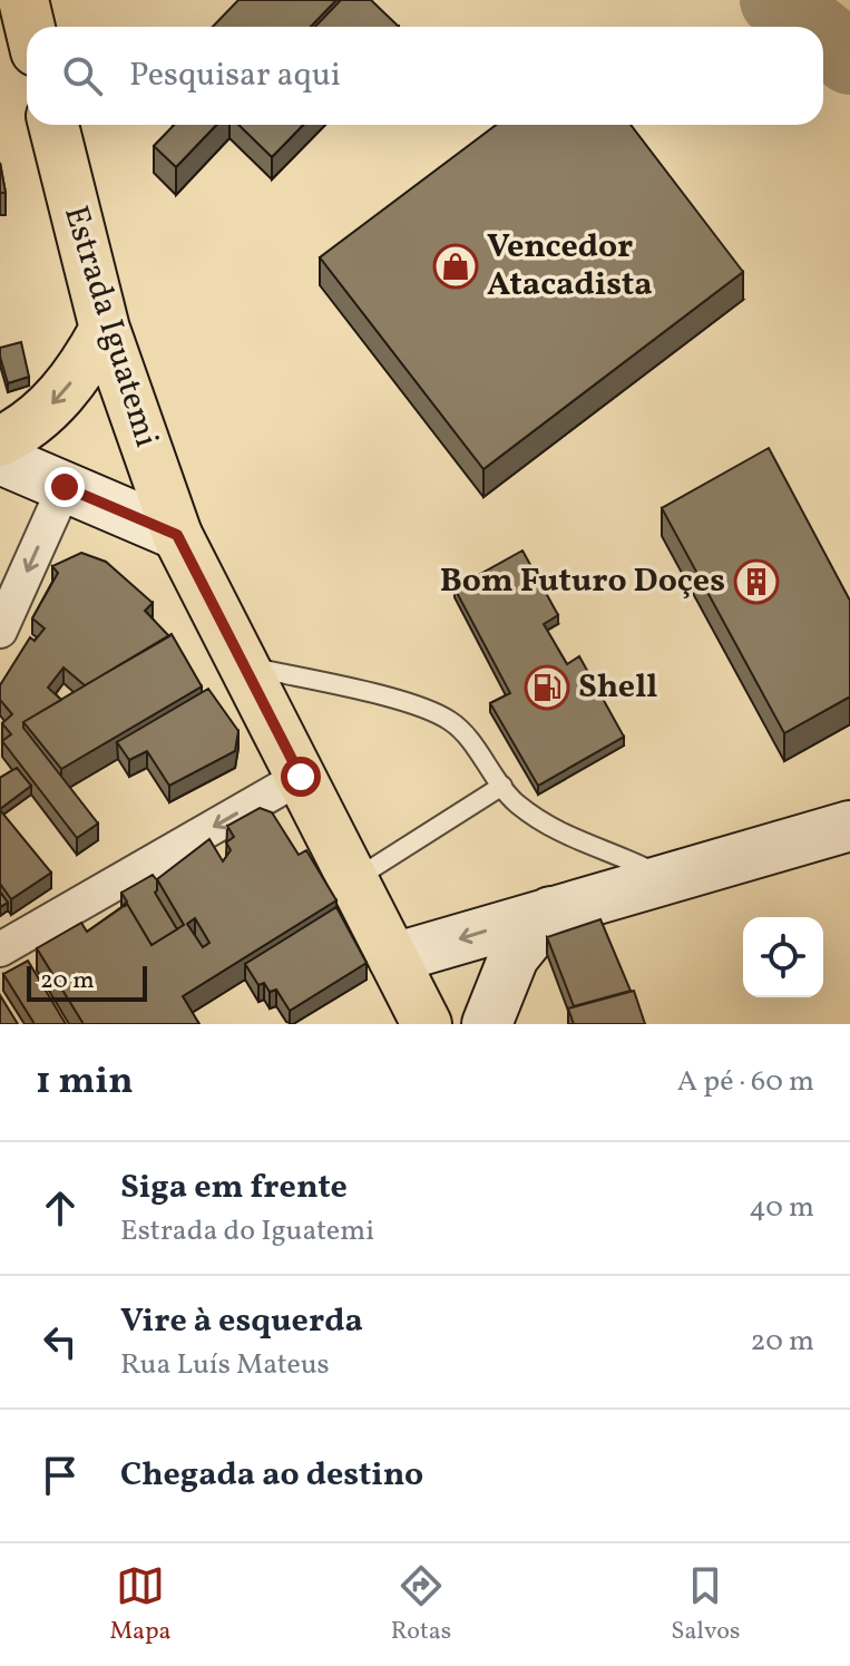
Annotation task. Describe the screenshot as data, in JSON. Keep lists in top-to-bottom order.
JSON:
{
  "streets": {
    "main road": ["Estrada Iguatemi"]
  },
  "places": {
    "shop": ["Vencedor Atacadista"],
    "building": ["Bom Futuro Doçes"],
    "fuel station": ["Shell"]
  },
  "scale_bar": "20 m",
  "page": {
    "search": "Pesquisar aqui",
    "scale": "20 m",
    "heading": ["1 min", "A pé · 60 m"],
    "list": [
      ["Siga em frente", "Estrada do Iguatemi", "40 m"],
      ["Vire à esquerda", "Rua Luís Mateus", "20 m"],
      "Chegada ao destino"
    ],
    "nav": ["Mapa", "Rotas", "Salvos"]
  }
}
